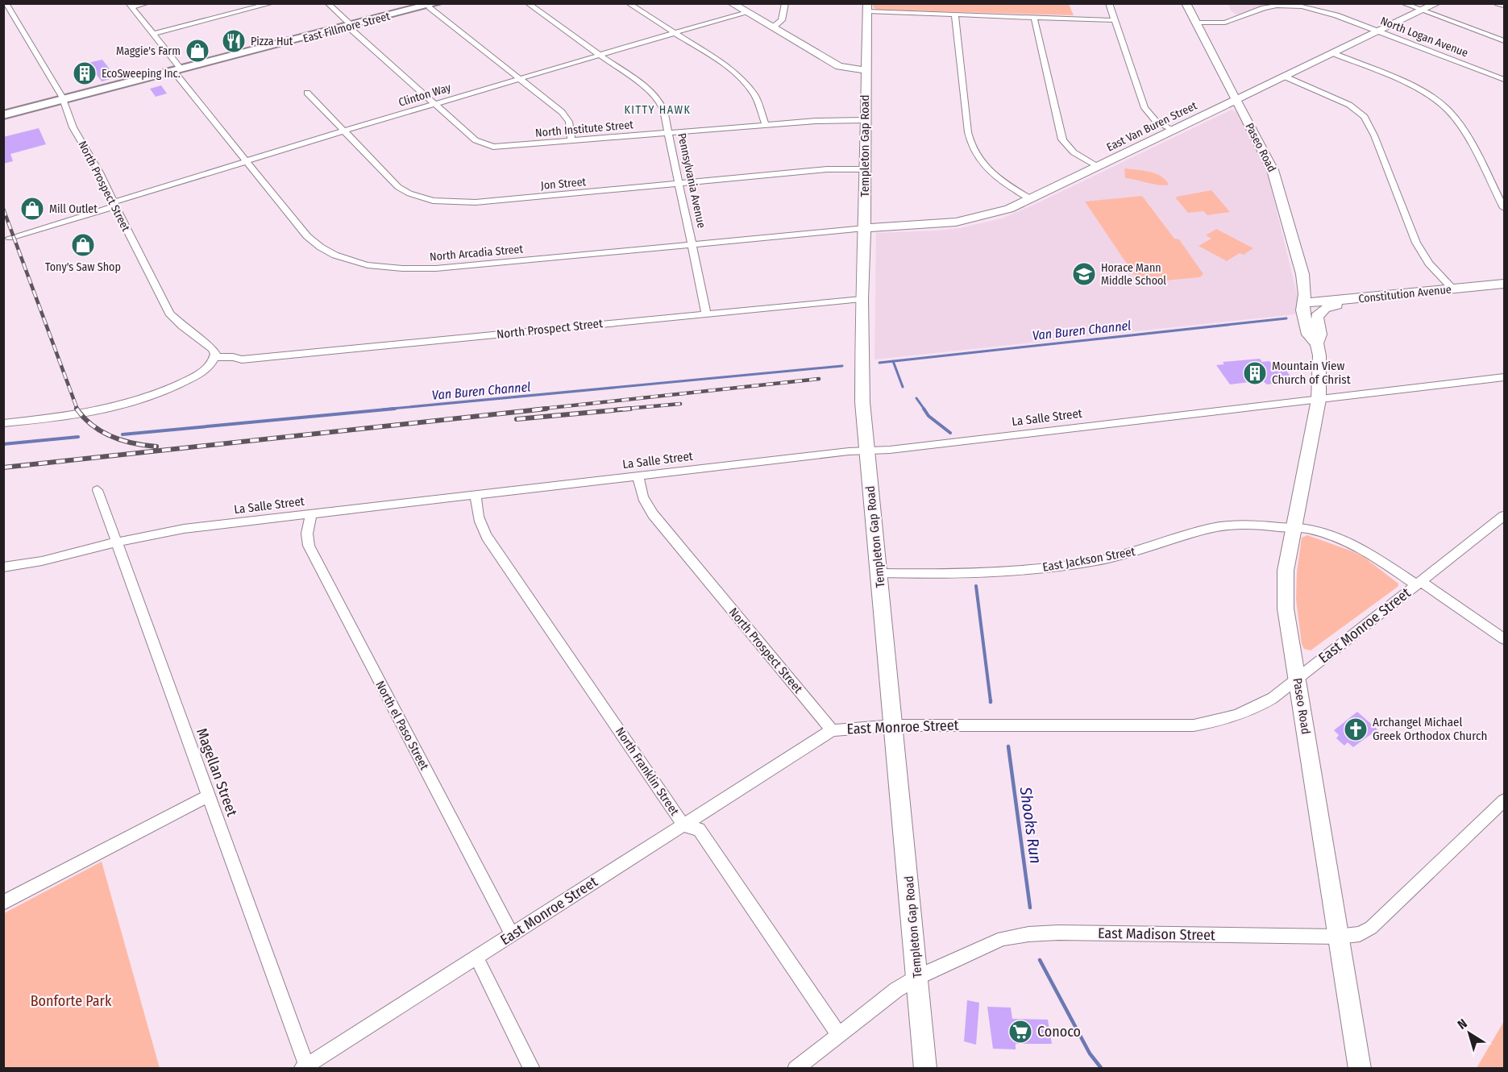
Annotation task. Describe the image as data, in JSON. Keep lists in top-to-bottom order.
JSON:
{
  "streets": {
    "main road": ["East Fillmore Street"],
    "street": [
      "North Logan Avenue",
      "Clinton Way",
      "East Van Buren Street",
      "North Institute Street",
      "Templeton Gap Road",
      "Paseo Road",
      "Pennsylvania Avenue",
      "Jon Street",
      "North Prospect Street",
      "North Arcadia Street",
      "Constitution Avenue",
      "La Salle Street",
      "East Jackson Street",
      "East Monroe Street",
      "North el Paso Street",
      "North Franklin Street",
      "Magellan Street",
      "East Madison Street"
    ]
  },
  "crossings": [
    ["East Fillmore Street", "North Institute Street"],
    ["East Fillmore Street", "North Prospect Street"],
    ["East Fillmore Street", "North Arcadia Street"],
    ["North Logan Avenue", "East Van Buren Street"],
    ["North Logan Avenue", "Paseo Road"],
    ["Clinton Way", "North Institute Street"],
    ["Clinton Way", "Pennsylvania Avenue"],
    ["Clinton Way", "Jon Street"],
    ["Clinton Way", "North Prospect Street"],
    ["Clinton Way", "North Arcadia Street"],
    ["East Van Buren Street", "Templeton Gap Road"],
    ["East Van Buren Street", "Paseo Road"],
    ["East Van Buren Street", "North Arcadia Street"],
    ["North Institute Street", "Templeton Gap Road"],
    ["North Institute Street", "Pennsylvania Avenue"],
    ["Templeton Gap Road", "Jon Street"],
    ["Templeton Gap Road", "North Prospect Street"],
    ["Templeton Gap Road", "North Arcadia Street"],
    ["Templeton Gap Road", "La Salle Street"],
    ["Templeton Gap Road", "East Jackson Street"],
    ["Templeton Gap Road", "East Monroe Street"],
    ["Templeton Gap Road", "East Madison Street"],
    ["Paseo Road", "Constitution Avenue"],
    ["Paseo Road", "La Salle Street"],
    ["Paseo Road", "East Jackson Street"],
    ["Paseo Road", "East Monroe Street"],
    ["Paseo Road", "East Madison Street"],
    ["Pennsylvania Avenue", "Jon Street"],
    ["Pennsylvania Avenue", "North Prospect Street"],
    ["Pennsylvania Avenue", "North Arcadia Street"],
    ["North Prospect Street", "La Salle Street"],
    ["North Prospect Street", "East Monroe Street"],
    ["La Salle Street", "North el Paso Street"],
    ["La Salle Street", "North Franklin Street"],
    ["La Salle Street", "Magellan Street"],
    ["East Jackson Street", "East Monroe Street"],
    ["East Monroe Street", "North el Paso Street"],
    ["East Monroe Street", "North Franklin Street"],
    ["East Monroe Street", "Magellan Street"],
    ["North Franklin Street", "East Madison Street"]
  ],
  "districts": ["KITTY HAWK"],
  "water": ["Van Buren Channel", "Shooks Run"],
  "parks": ["Bonforte Park"],
  "places": {
    "restaurant": ["Pizza Hut"],
    "shop": ["Maggie's Farm", "Mill Outlet", "Tony's Saw Shop"],
    "building": ["EcoSweeping Inc.", "Mountain View Church of Christ"],
    "school or university": ["Horace Mann Middle School"],
    "church": ["Archangel Michael Greek Orthodox Church"],
    "supermarket": ["Conoco"]
  },
  "north": "top left"
}
